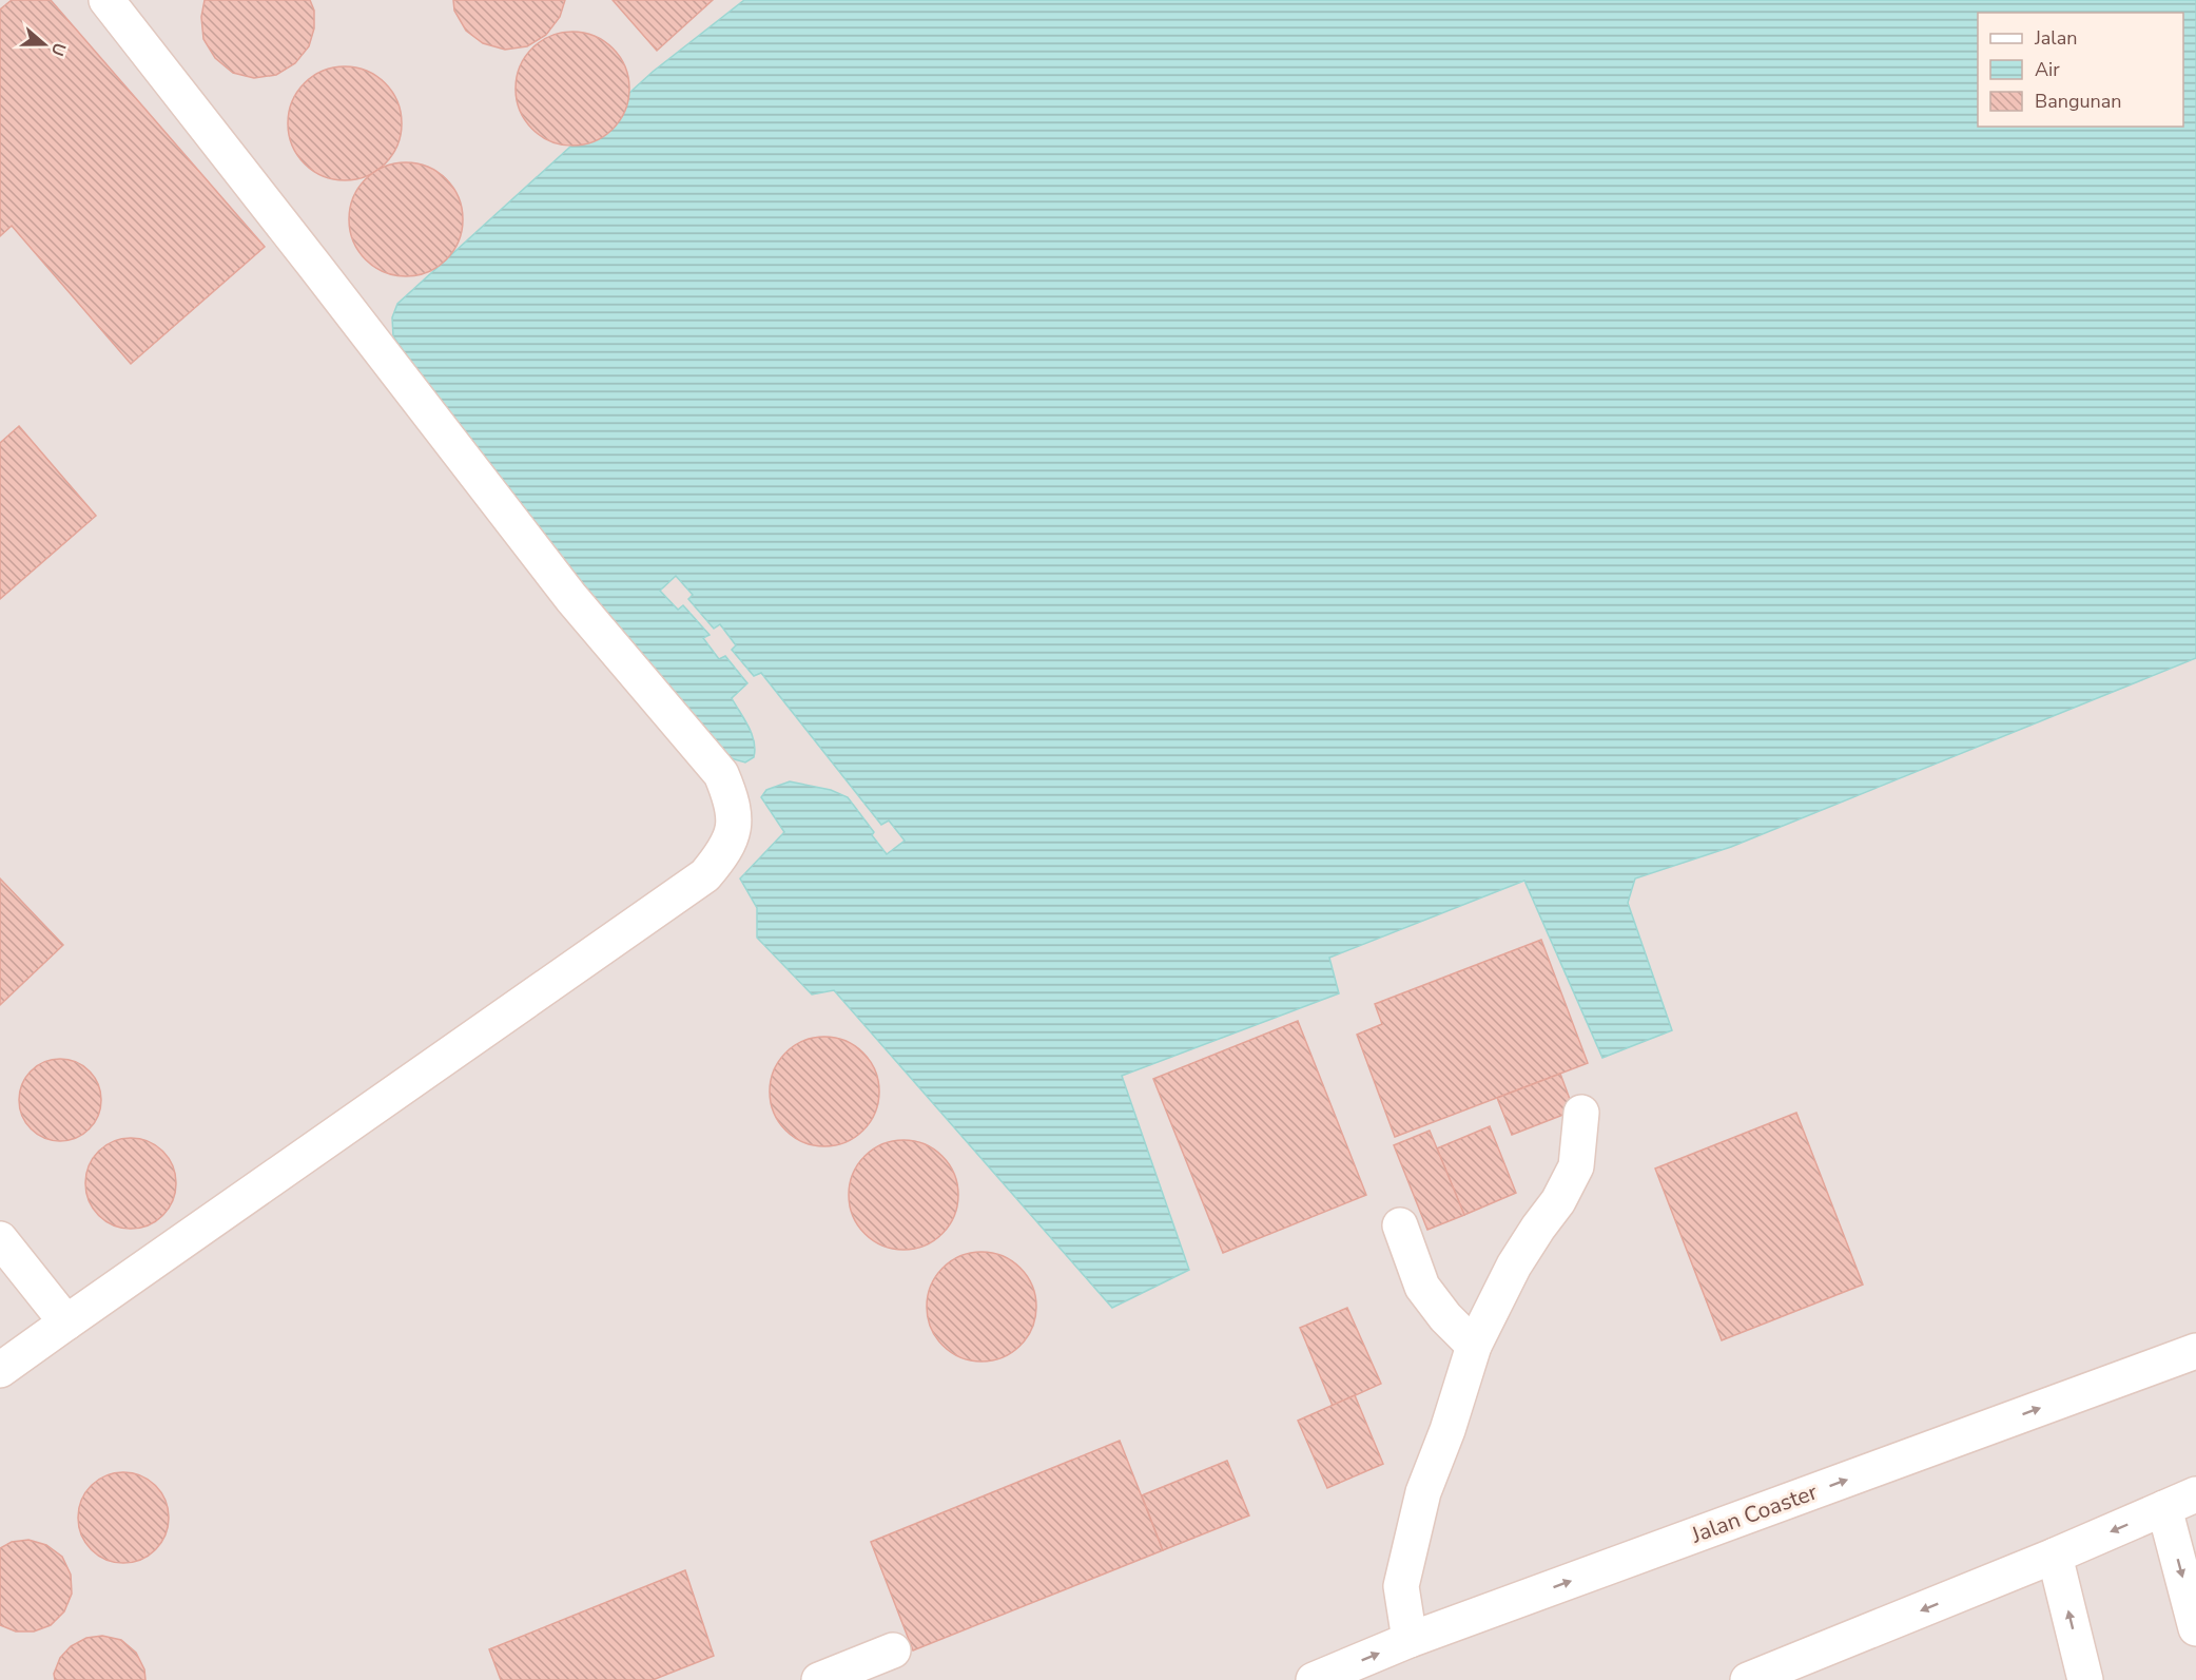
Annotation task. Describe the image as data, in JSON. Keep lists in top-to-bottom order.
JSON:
{
  "streets": {
    "lane": ["Jalan Coaster"]
  },
  "legend": ["Jalan", "Air", "Bangunan"],
  "north": "right"
}
